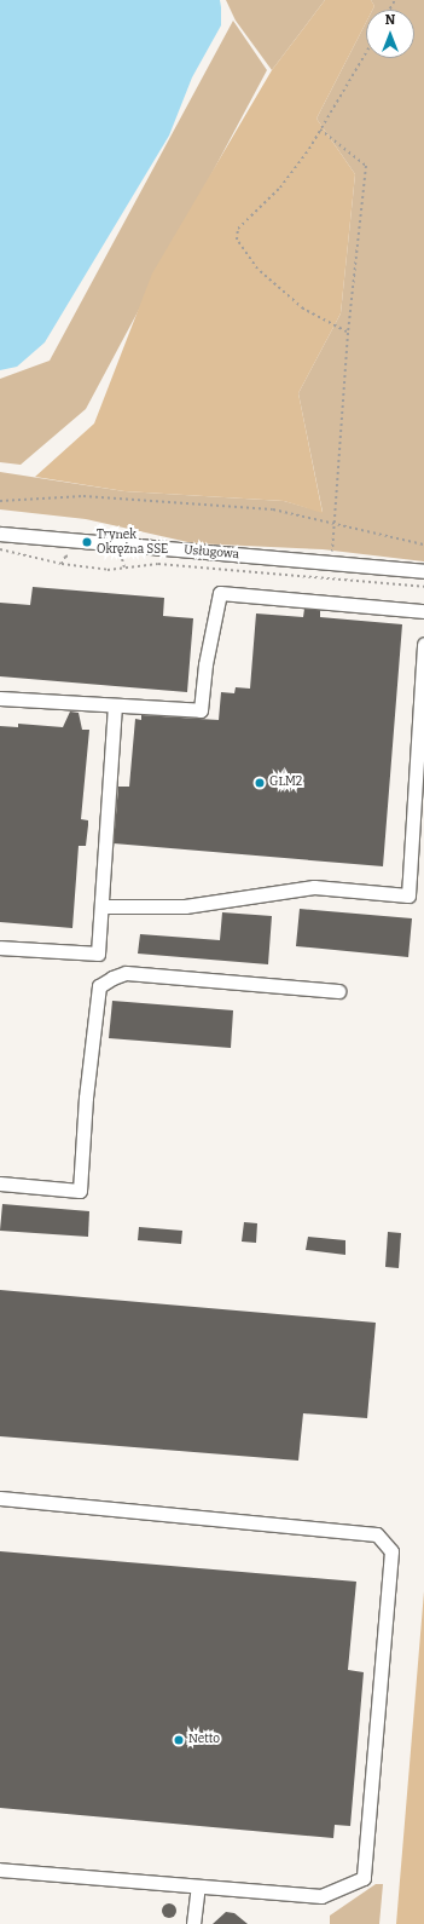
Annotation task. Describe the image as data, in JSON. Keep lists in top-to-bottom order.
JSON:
{
  "streets": {
    "street": ["Usługowa"]
  },
  "places": ["Trynek Okrężna SSE", "GLM2", "Netto"],
  "north": "top"
}
